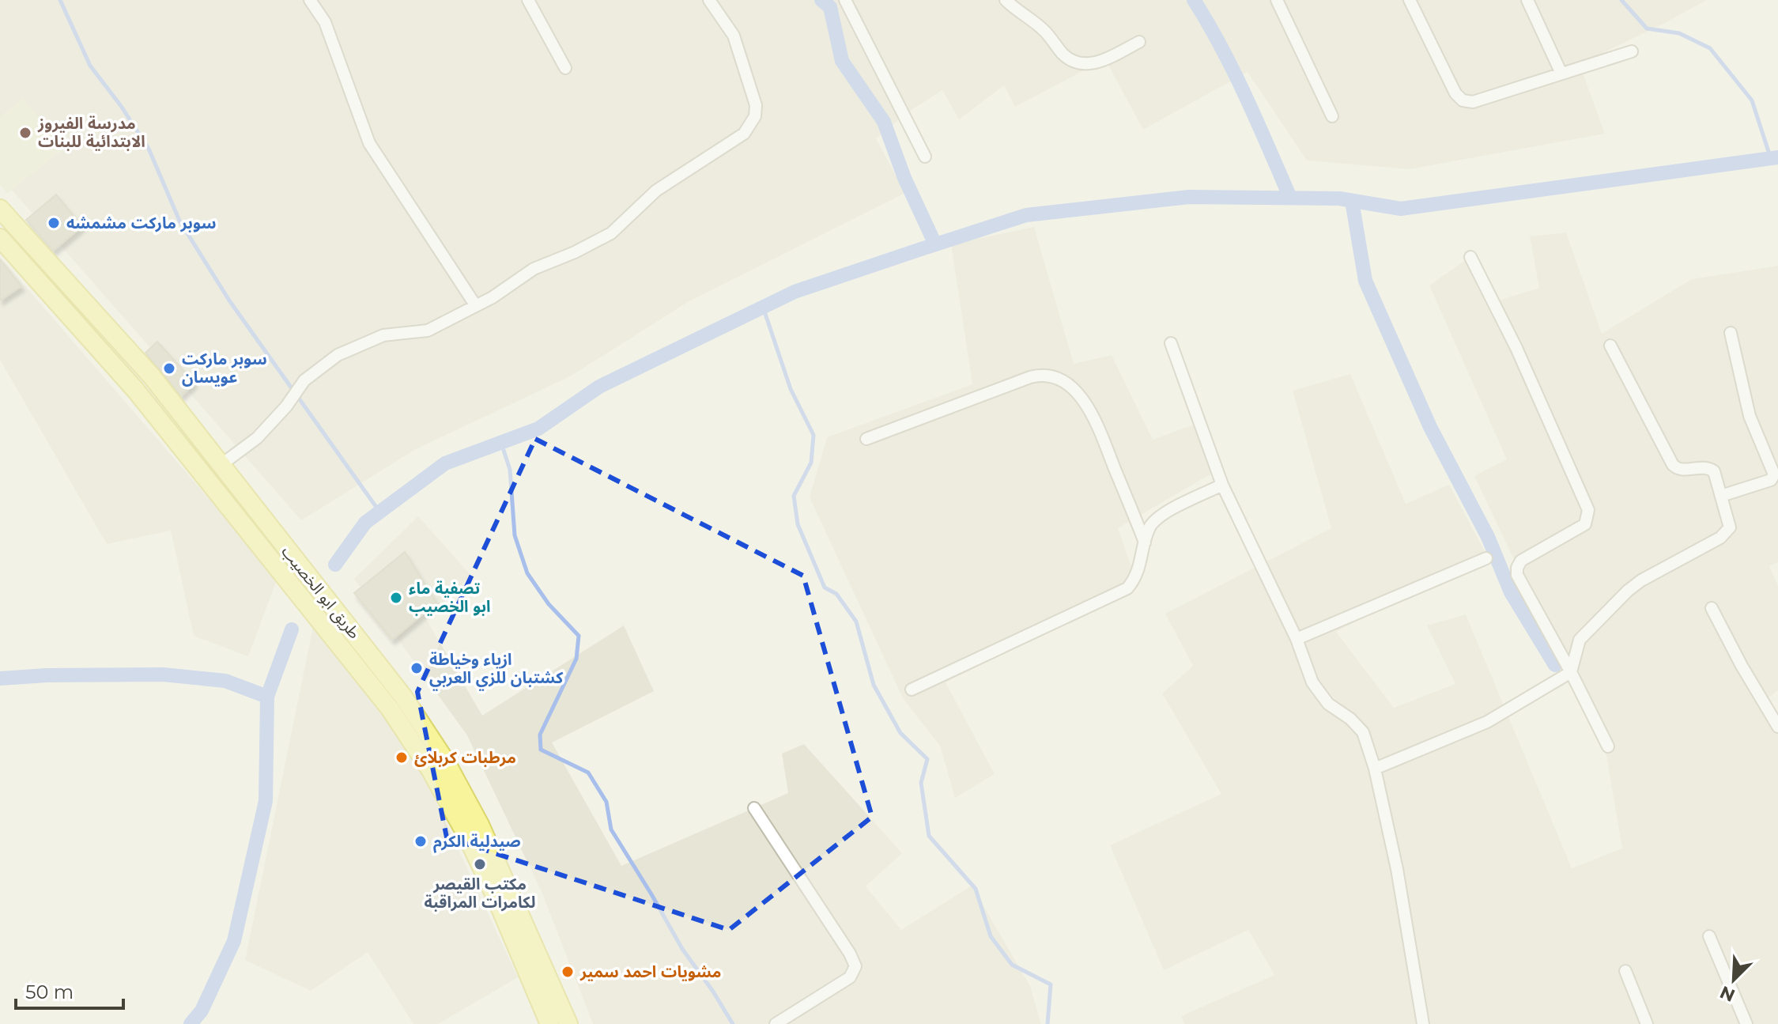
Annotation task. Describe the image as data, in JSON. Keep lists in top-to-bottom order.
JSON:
{
  "streets": {
    "main road": ["طريق ابو الخصيب"]
  },
  "places": [
    "مدرسة الفيروز الابتدائية للبنات",
    "سوبر ماركت مشمشه",
    "سوبر ماركت عويسان",
    "تصفية ماء ابو الخصيب",
    "ازياء وخياطة كشتبان للزي العربي",
    "مرطبات كربلائ",
    "صيدلية الكرم",
    "مكتب القيصر لكامرات المراقبة",
    "مشويات احمد سمير"
  ],
  "scale_bar": "50 m",
  "north": "bottom left"
}
